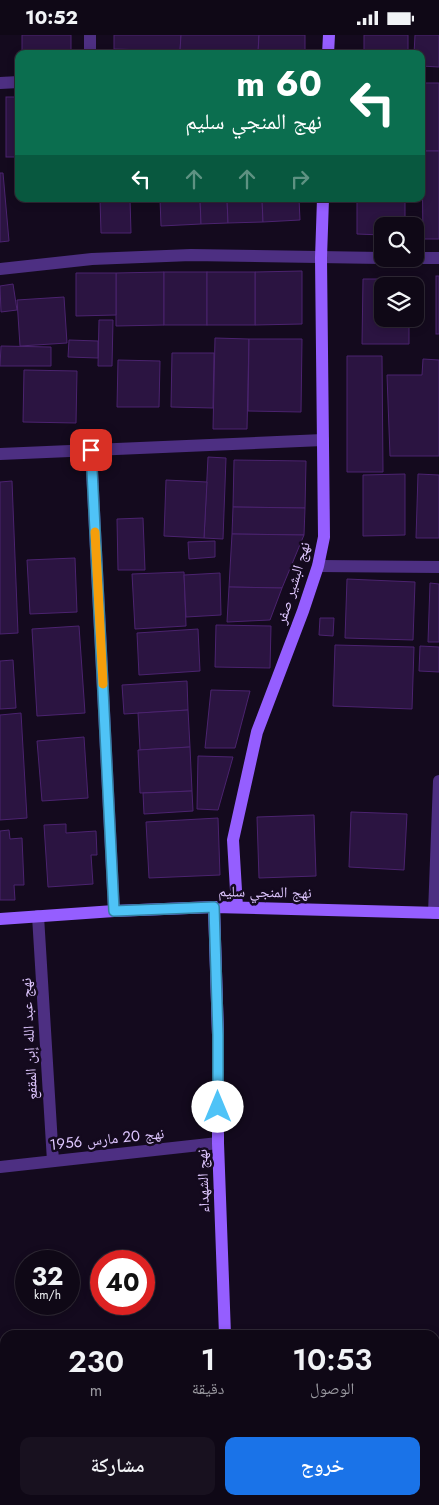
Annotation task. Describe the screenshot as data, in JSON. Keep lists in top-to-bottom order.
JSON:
{
  "streets": {
    "street": [
      "نهج البشير صفر",
      "نهج المنجي سليم",
      "نهج عبد الله إبن المقفع",
      "نهج 20 مارس 1956",
      "نهج الشهداء"
    ]
  },
  "crossings": [
    ["نهج البشير صفر", "نهج المنجي سليم"],
    ["نهج المنجي سليم", "نهج عبد الله إبن المقفع"],
    ["نهج المنجي سليم", "نهج الشهداء"],
    ["نهج عبد الله إبن المقفع", "نهج 20 مارس 1956"],
    ["نهج 20 مارس 1956", "نهج الشهداء"]
  ],
  "page": {
    "status": "10:52",
    "turn": ["60 m", "نهج المنجي سليم"],
    "speed": "32 km/h",
    "limit": "40",
    "eta": [
      "10:53",
      "الوصول",
      "1",
      "دقيقة",
      "230",
      "m"
    ],
    "buttons": ["خروج", "مشاركة"]
  }
}
